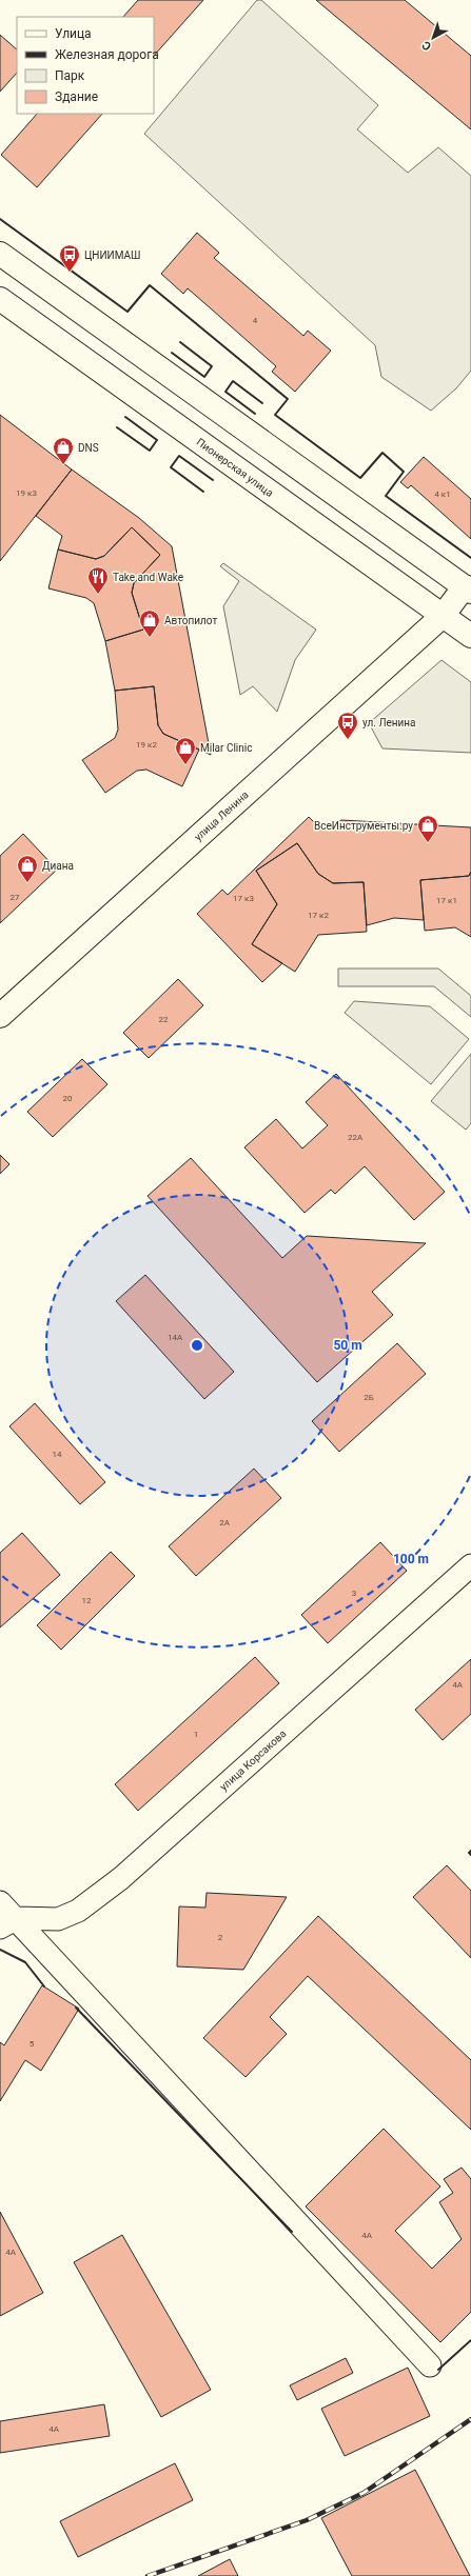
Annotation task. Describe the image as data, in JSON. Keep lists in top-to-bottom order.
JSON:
{
  "streets": {
    "main road": ["Пионерская улица", "улица Ленина"],
    "street": ["улица Корсакова"]
  },
  "crossings": [
    ["Пионерская улица", "улица Ленина"]
  ],
  "places": {
    "bus stop": ["ЦНИИМАШ", "ул. Ленина"],
    "shop": [
      "DNS",
      "Автопилот",
      "Milar Clinic",
      "ВсеИнструменты.ру",
      "Диана"
    ],
    "restaurant": ["Take and Wake"]
  },
  "house_numbers": [
    "4",
    "19 к3",
    "4 к1",
    "19 к2",
    "27",
    "17 к3",
    "17 к1",
    "17 к2",
    "22",
    "20",
    "22А",
    "14А",
    "2Б",
    "14",
    "2А",
    "3",
    "12",
    "4А",
    "1",
    "2",
    "5",
    "4А",
    "4А",
    "4А"
  ],
  "legend": [
    "Улица",
    "Железная дорога",
    "Парк",
    "Здание"
  ],
  "north": "bottom left",
  "rings": ["50 m", "100 m"]
}
